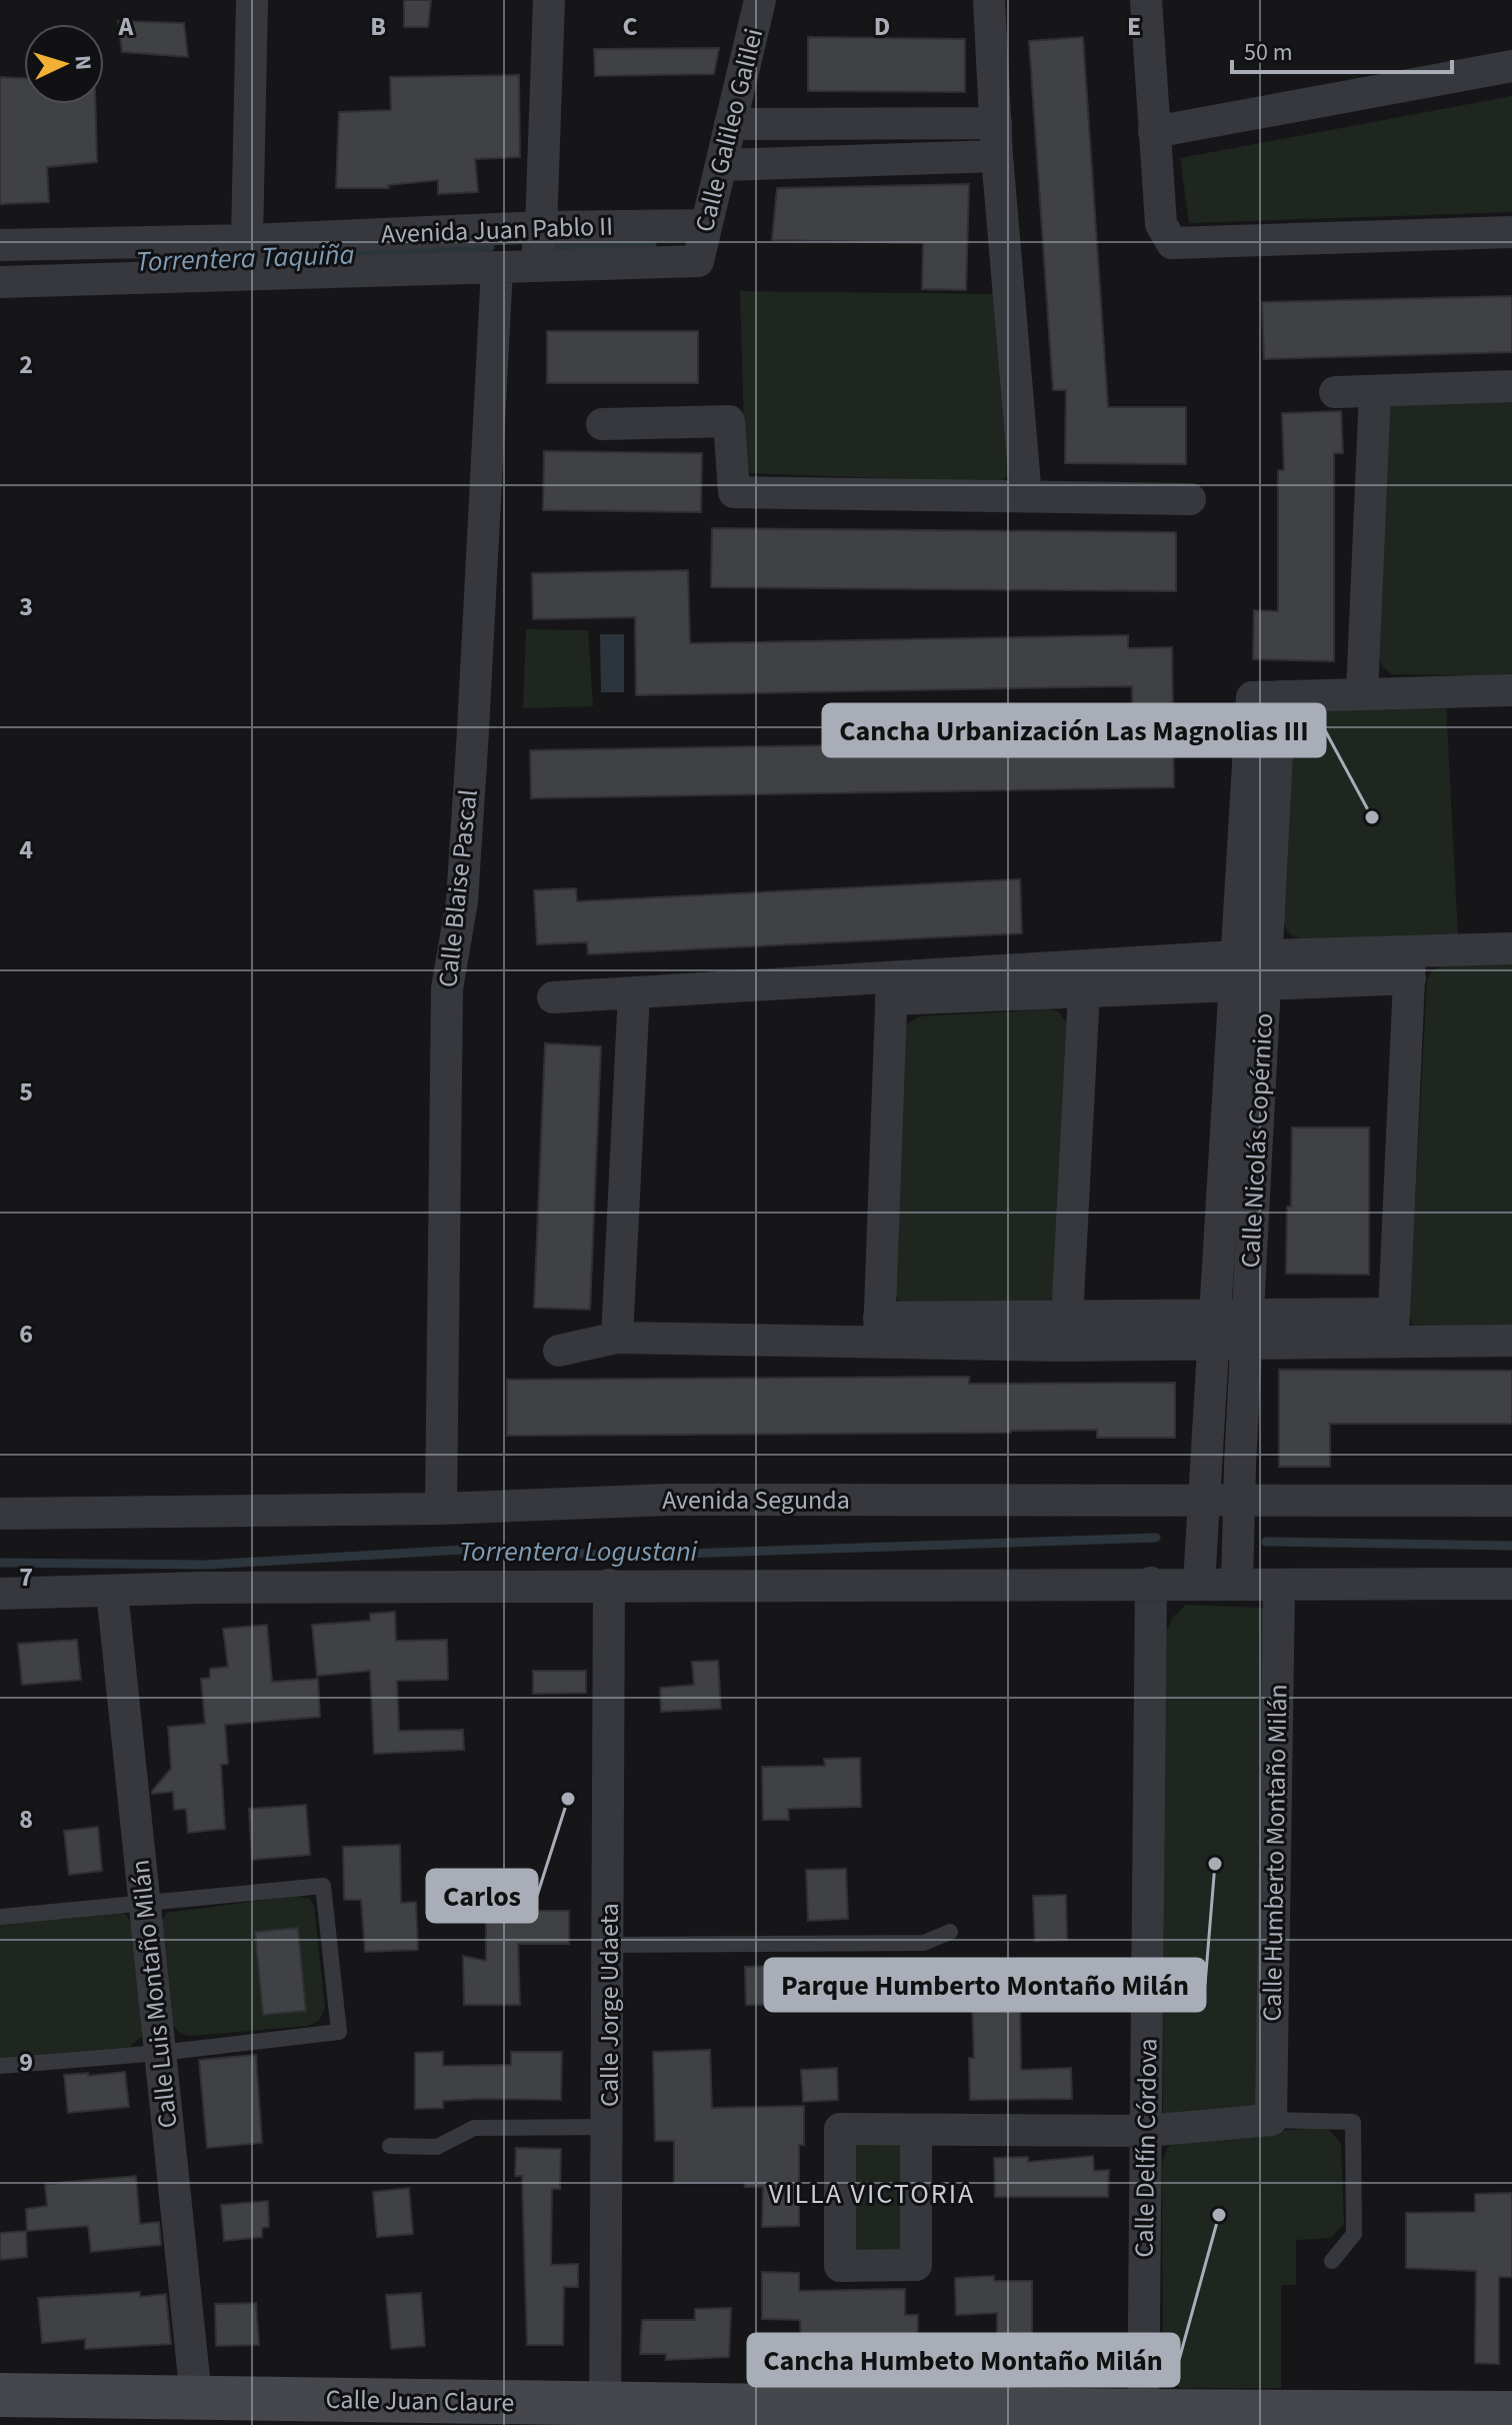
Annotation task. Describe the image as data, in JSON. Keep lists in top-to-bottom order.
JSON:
{
  "streets": {
    "street": [
      "Calle Galileo Galilei",
      "Avenida Juan Pablo II",
      "Calle Blaise Pascal",
      "Calle Nicolás Copérnico",
      "Avenida Segunda",
      "Calle Humberto Montaño Milán",
      "Calle Luis Montaño Milán",
      "Calle Jorge Udaeta",
      "Calle Delfín Córdova",
      "Calle Juan Claure"
    ]
  },
  "crossings": [
    ["Calle Galileo Galilei", "Avenida Juan Pablo II"],
    ["Avenida Juan Pablo II", "Calle Blaise Pascal"],
    ["Calle Blaise Pascal", "Avenida Segunda"],
    ["Calle Nicolás Copérnico", "Avenida Segunda"],
    ["Calle Luis Montaño Milán", "Calle Juan Claure"],
    ["Calle Jorge Udaeta", "Calle Juan Claure"],
    ["Calle Delfín Córdova", "Calle Juan Claure"]
  ],
  "districts": ["VILLA VICTORIA"],
  "water": ["Torrentera Taquiña", "Torrentera Logustani"],
  "places": [
    "Cancha Urbanización Las Magnolias III",
    "Carlos",
    "Parque Humberto Montaño Milán",
    "Cancha Humbeto Montaño Milán"
  ],
  "scale_bar": "50 m",
  "north": "right",
  "grid": {
    "columns": [
      "A",
      "B",
      "C",
      "D",
      "E"
    ],
    "rows": [
      "2",
      "3",
      "4",
      "5",
      "6",
      "7",
      "8",
      "9"
    ]
  }
}
